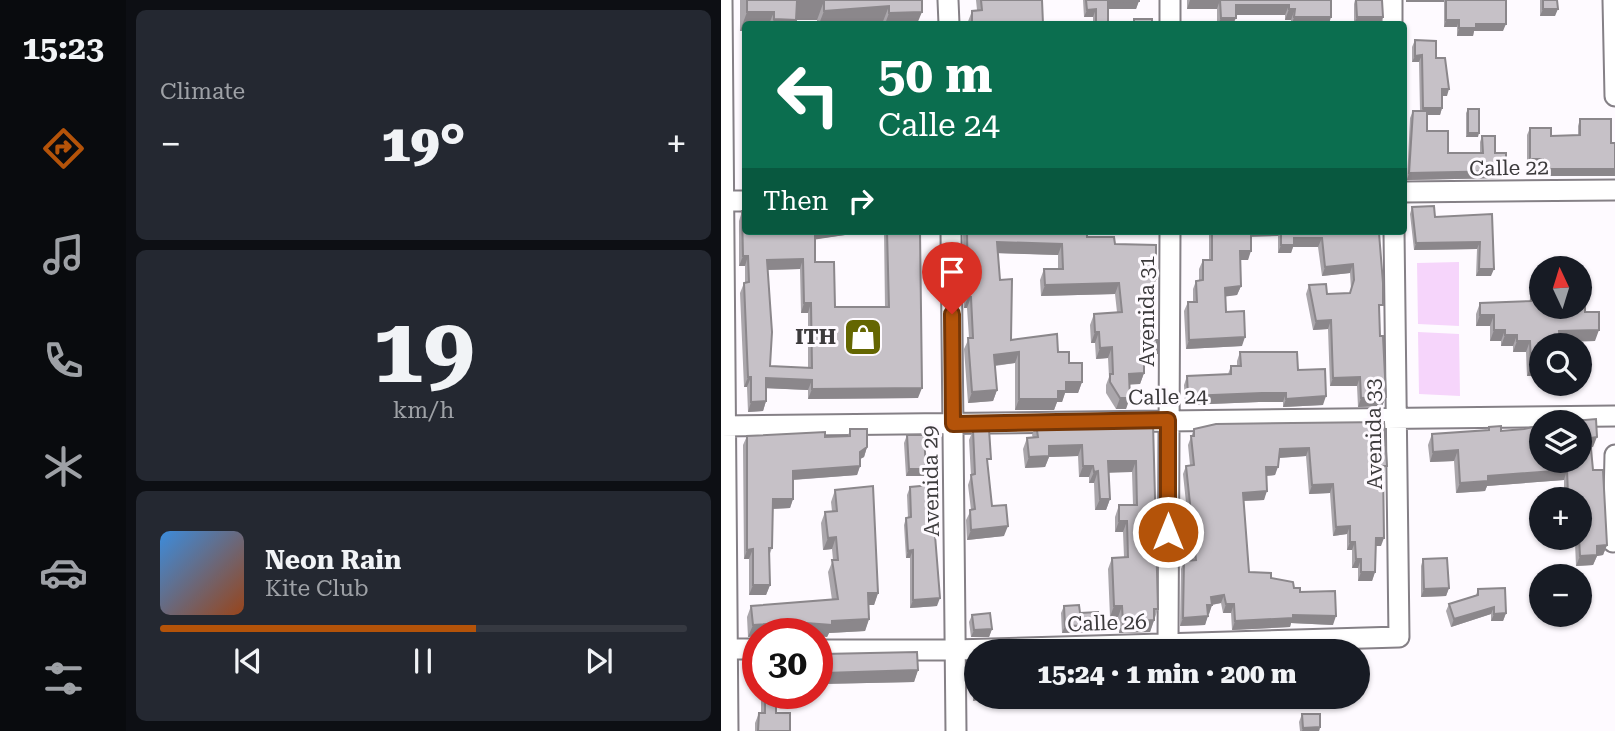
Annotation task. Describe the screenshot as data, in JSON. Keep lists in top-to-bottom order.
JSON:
{
  "streets": {
    "street": [
      "Calle 22",
      "Avenida 31",
      "Calle 24",
      "Avenida 33",
      "Avenida 29",
      "Calle 26"
    ]
  },
  "crossings": [
    ["Avenida 31", "Calle 24"],
    ["Calle 24", "Avenida 33"],
    ["Calle 24", "Avenida 29"],
    ["Avenida 33", "Calle 26"],
    ["Avenida 29", "Calle 26"]
  ],
  "places": {
    "shop": ["ITH"]
  },
  "north": "top",
  "page": {
    "tabs": "15:23",
    "tile": [
      "Climate",
      ["19", "km/h"]
    ],
    "turn": ["50 m", "Calle 24"],
    "heat": ["−", "19°", "+"],
    "then": "Then",
    "map_buttons": ["+", "−"],
    "song": ["Neon Rain", "Kite Club"],
    "limit": "30",
    "trip": "15:24 · 1 min · 200 m"
  }
}
